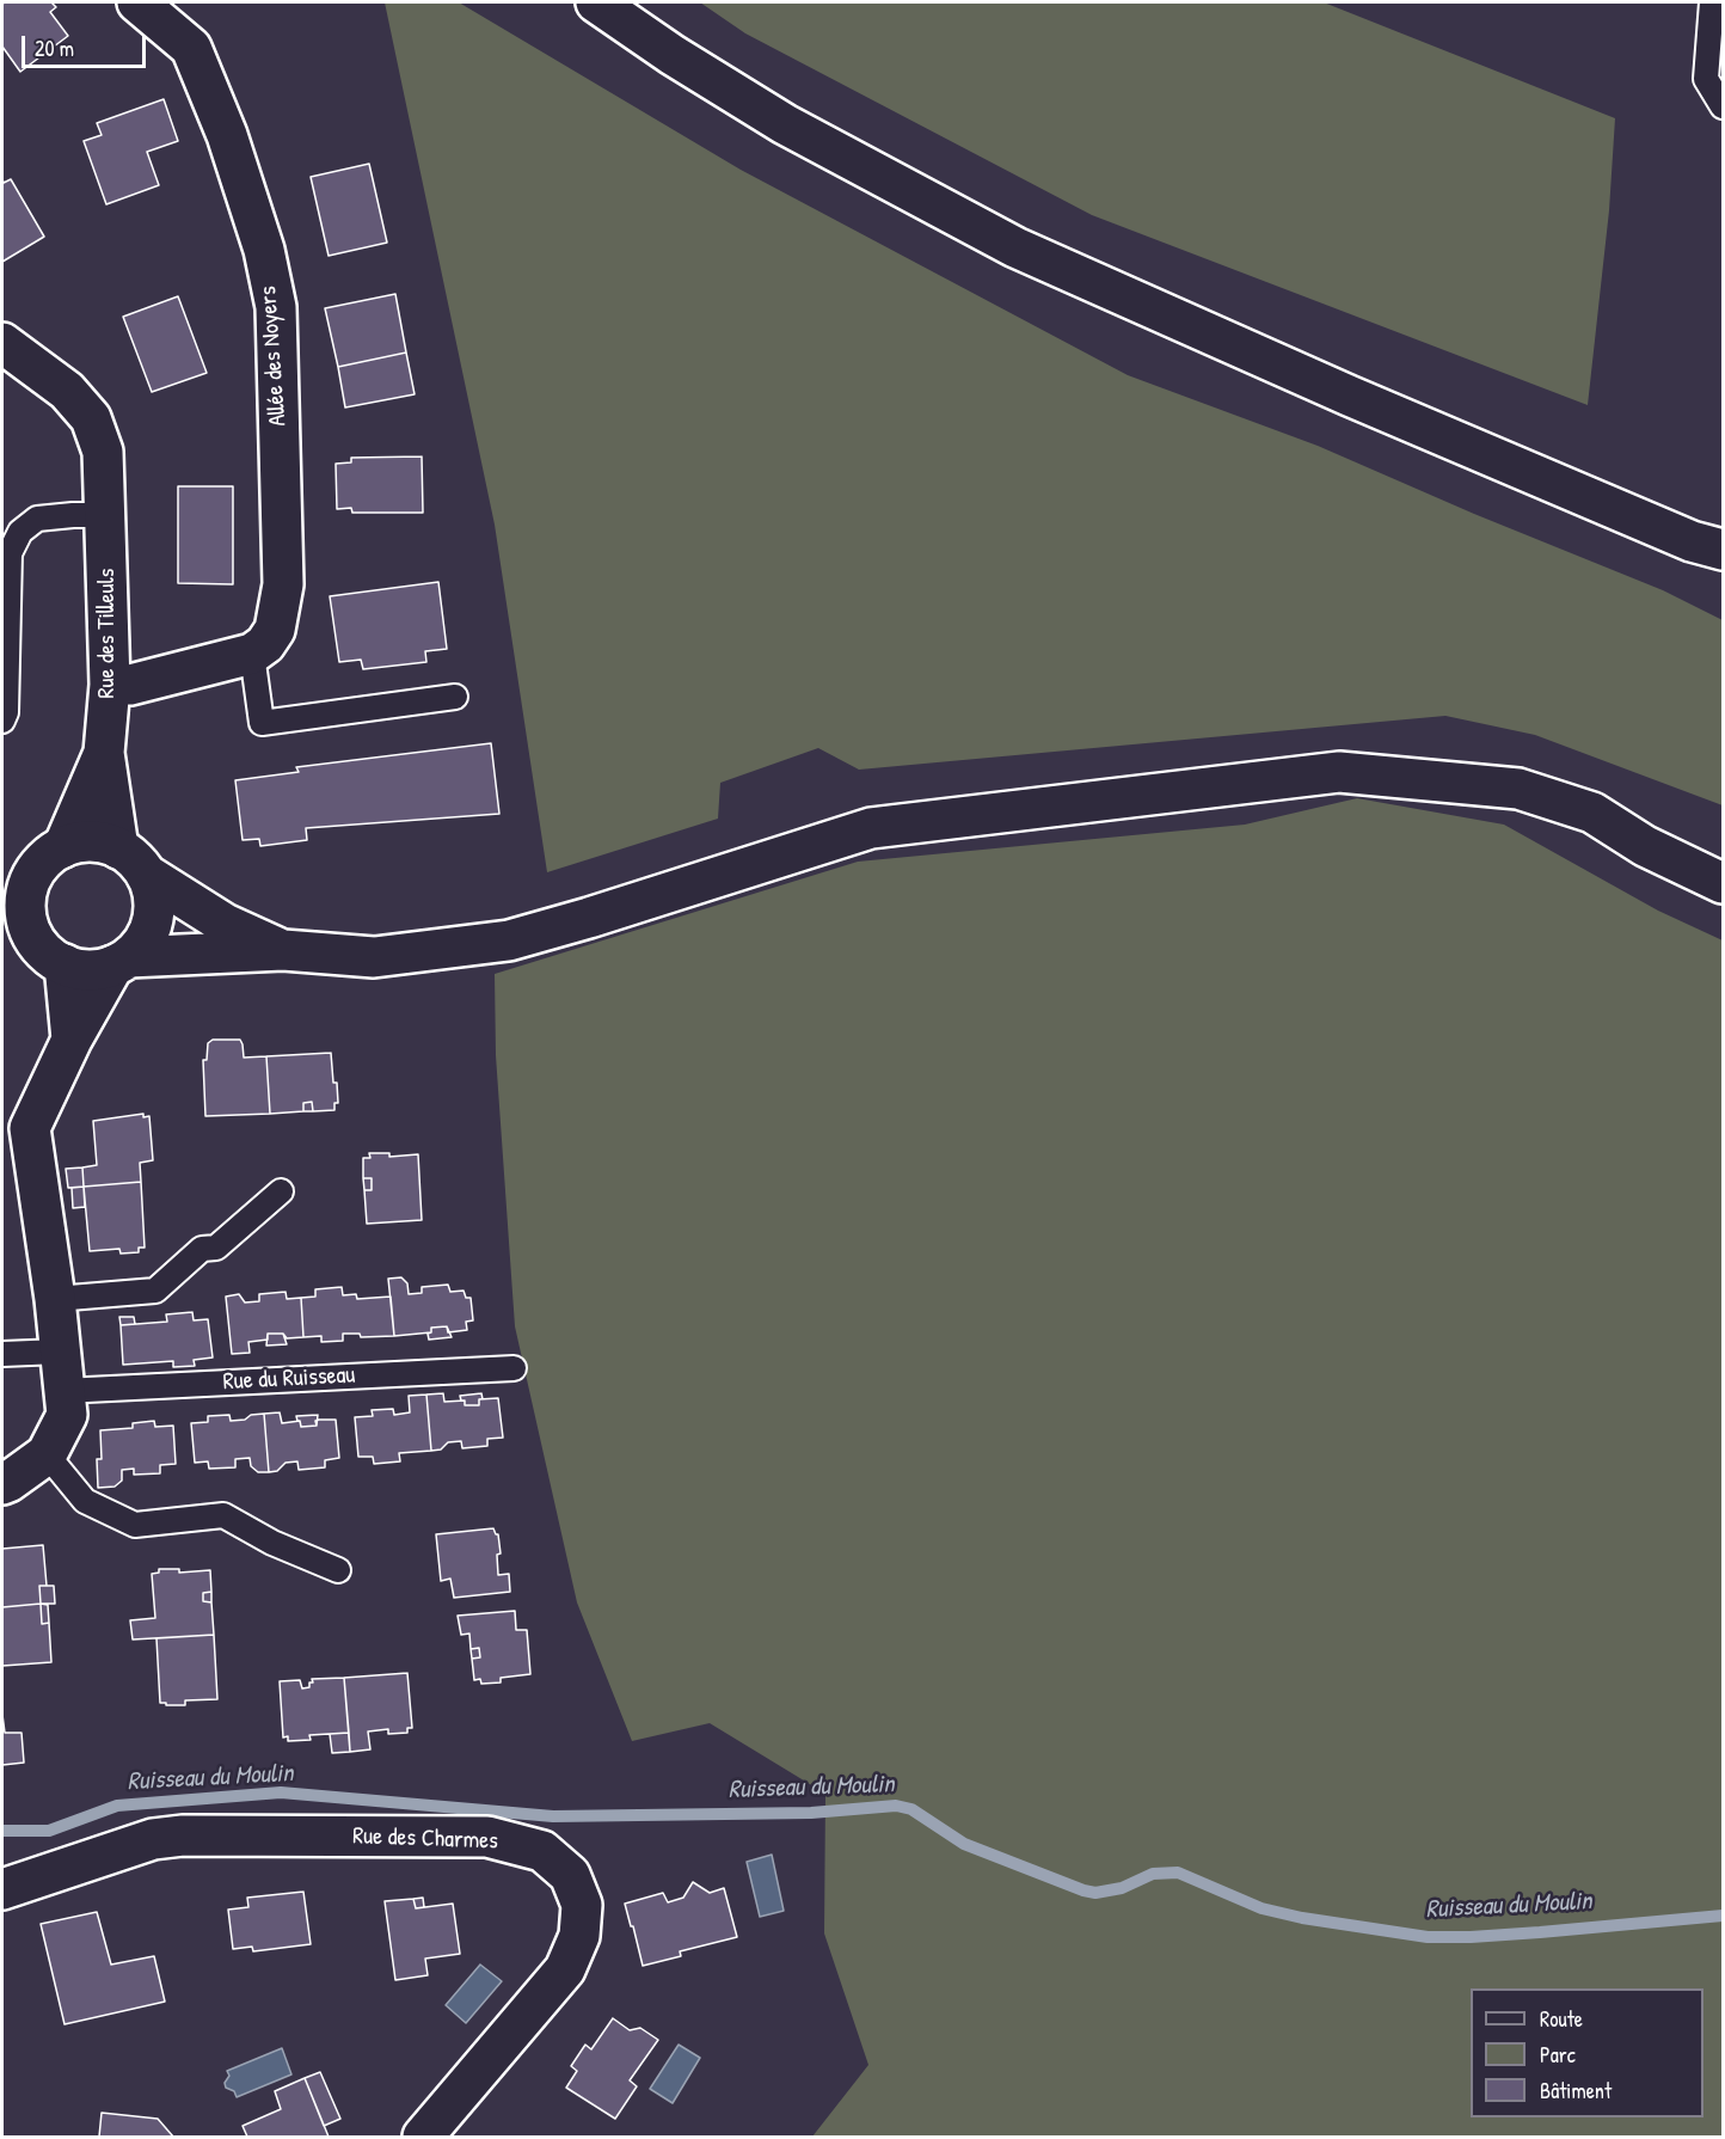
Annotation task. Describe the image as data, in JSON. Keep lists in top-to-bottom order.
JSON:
{
  "streets": {
    "street": ["Allée des Noyers", "Rue des Tilleuls", "Rue des Charmes"],
    "lane": ["Rue du Ruisseau"]
  },
  "water": ["Ruisseau du Moulin"],
  "legend": ["Route", "Parc", "Bâtiment"],
  "scale_bar": "20 m"
}
